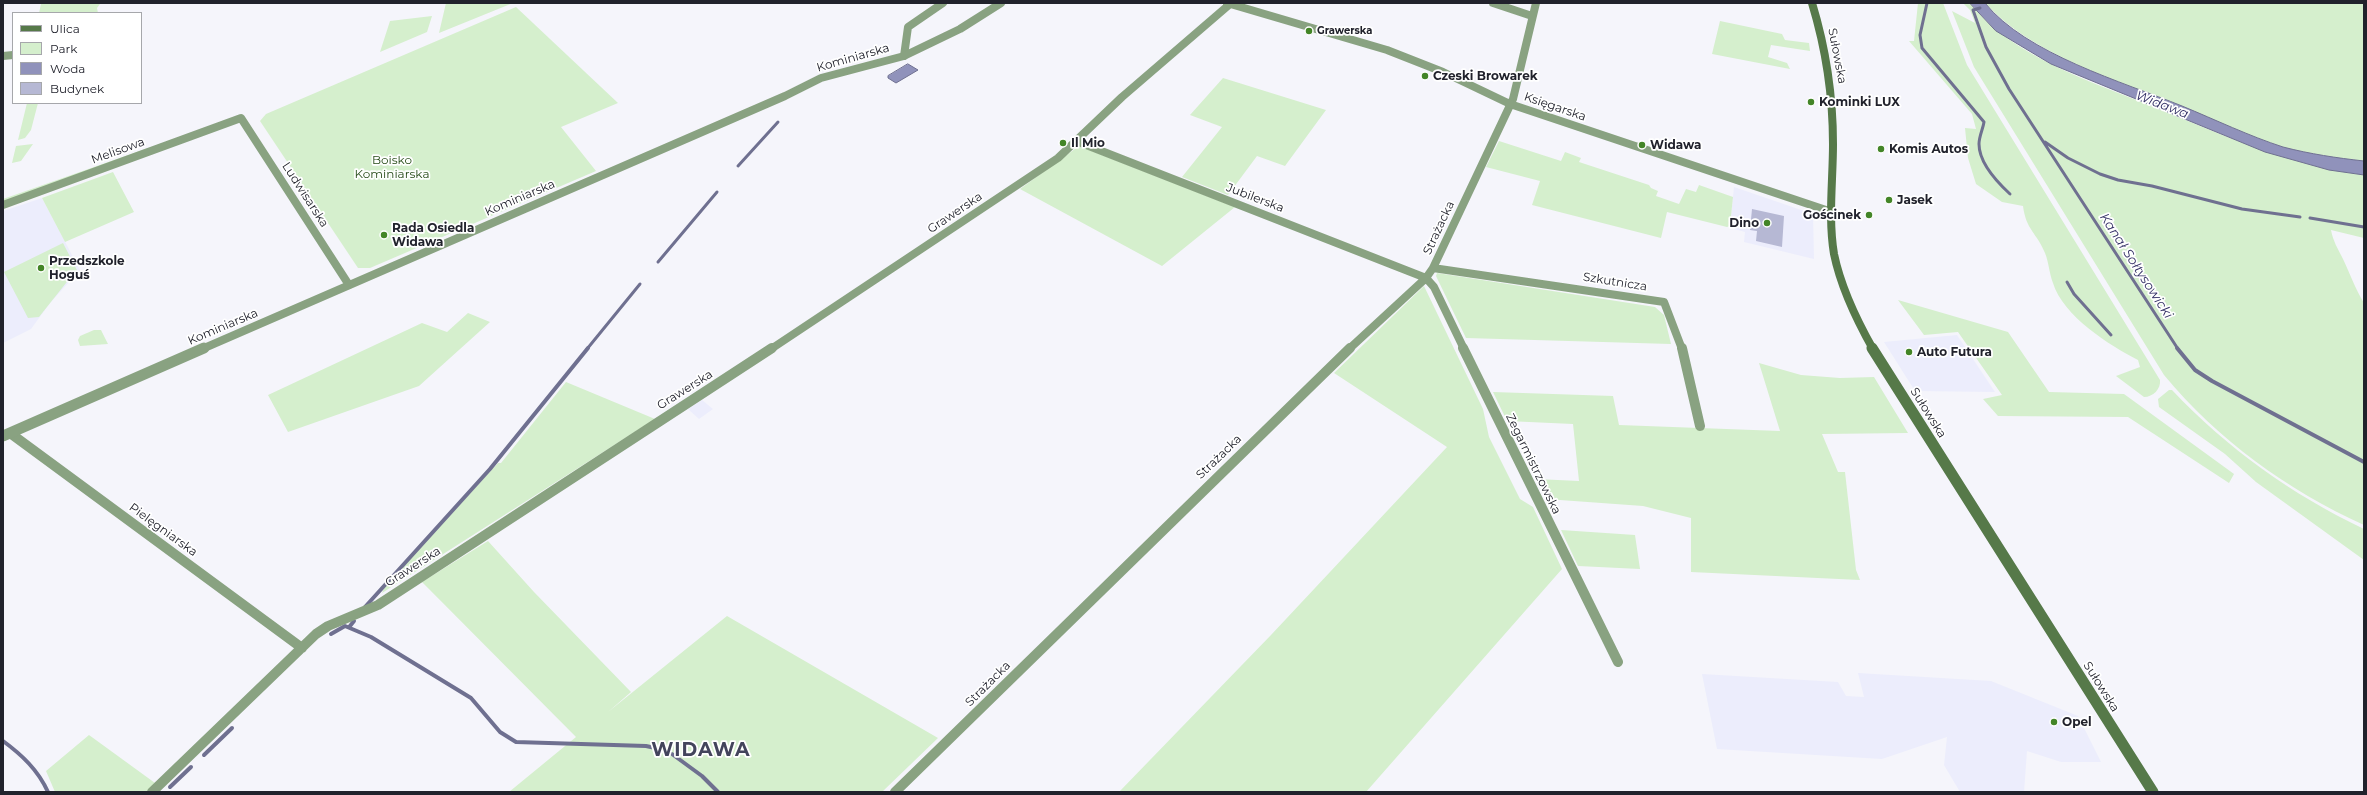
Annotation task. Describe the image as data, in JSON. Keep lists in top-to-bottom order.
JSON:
{
  "streets": {
    "main road": ["Sułowska"],
    "street": [
      "Kominiarska",
      "Księgarska",
      "Melisowa",
      "Ludwisarska",
      "Jubilerska",
      "Grawerska",
      "Strażacka",
      "Szkutnicza",
      "Zegarmistrzowska",
      "Pielęgniarska"
    ]
  },
  "crossings": [
    ["Sułowska", "Księgarska"],
    ["Kominiarska", "Ludwisarska"],
    ["Kominiarska", "Pielęgniarska"],
    ["Księgarska", "Grawerska"],
    ["Księgarska", "Strażacka"],
    ["Melisowa", "Ludwisarska"],
    ["Jubilerska", "Grawerska"],
    ["Jubilerska", "Strażacka"],
    ["Jubilerska", "Zegarmistrzowska"],
    ["Grawerska", "Pielęgniarska"],
    ["Strażacka", "Szkutnicza"],
    ["Strażacka", "Zegarmistrzowska"]
  ],
  "districts": ["WIDAWA"],
  "water": ["Widawa", "Kanał Sołtysowicki"],
  "parks": ["Boisko Kominiarska"],
  "places": [
    "Grawerska",
    "Czeski Browarek",
    "Kominki LUX",
    "Il Mio",
    "Widawa",
    "Komis Autos",
    "Jasek",
    "Gościnek",
    "Dino",
    "Rada Osiedla Widawa",
    "Przedszkole Hoguś",
    "Auto Futura",
    "Opel"
  ],
  "legend": [
    "Ulica",
    "Park",
    "Woda",
    "Budynek"
  ]
}
